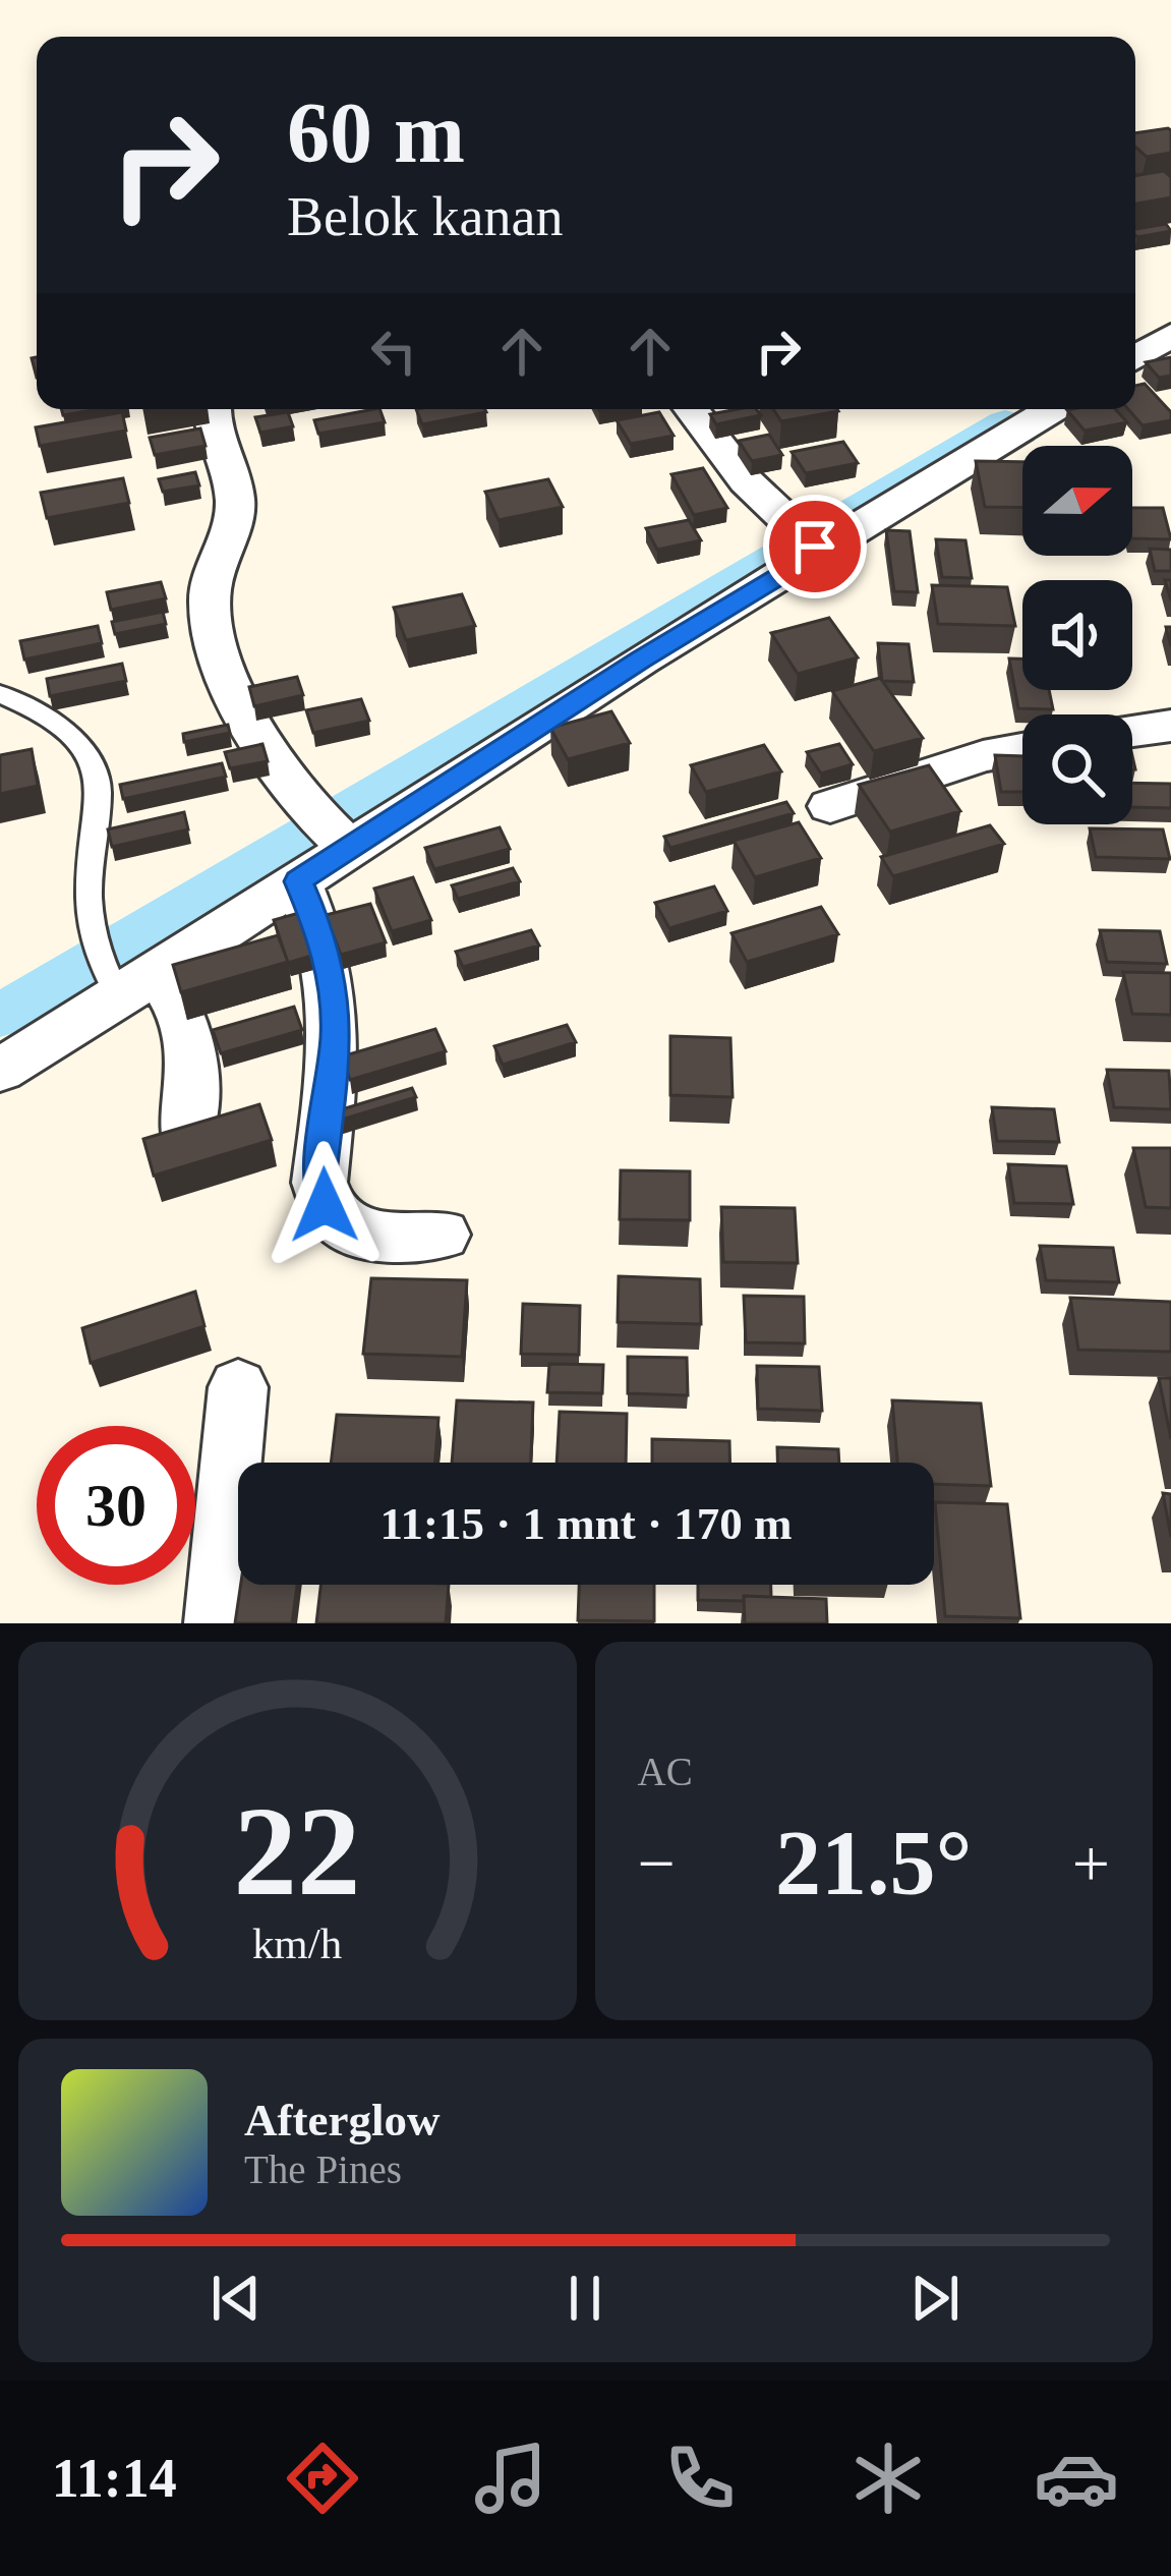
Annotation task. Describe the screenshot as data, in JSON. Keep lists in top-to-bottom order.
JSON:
{
  "north": "right",
  "page": {
    "turn": ["60 m", "Belok kanan"],
    "limit": "30",
    "trip": "11:15 · 1 mnt · 170 m",
    "tile": "AC",
    "heat": ["−", "21.5°", "+"],
    "song": ["Afterglow", "The Pines"],
    "tabs": "11:14",
    "gauge": ["22", "km/h"]
  }
}
